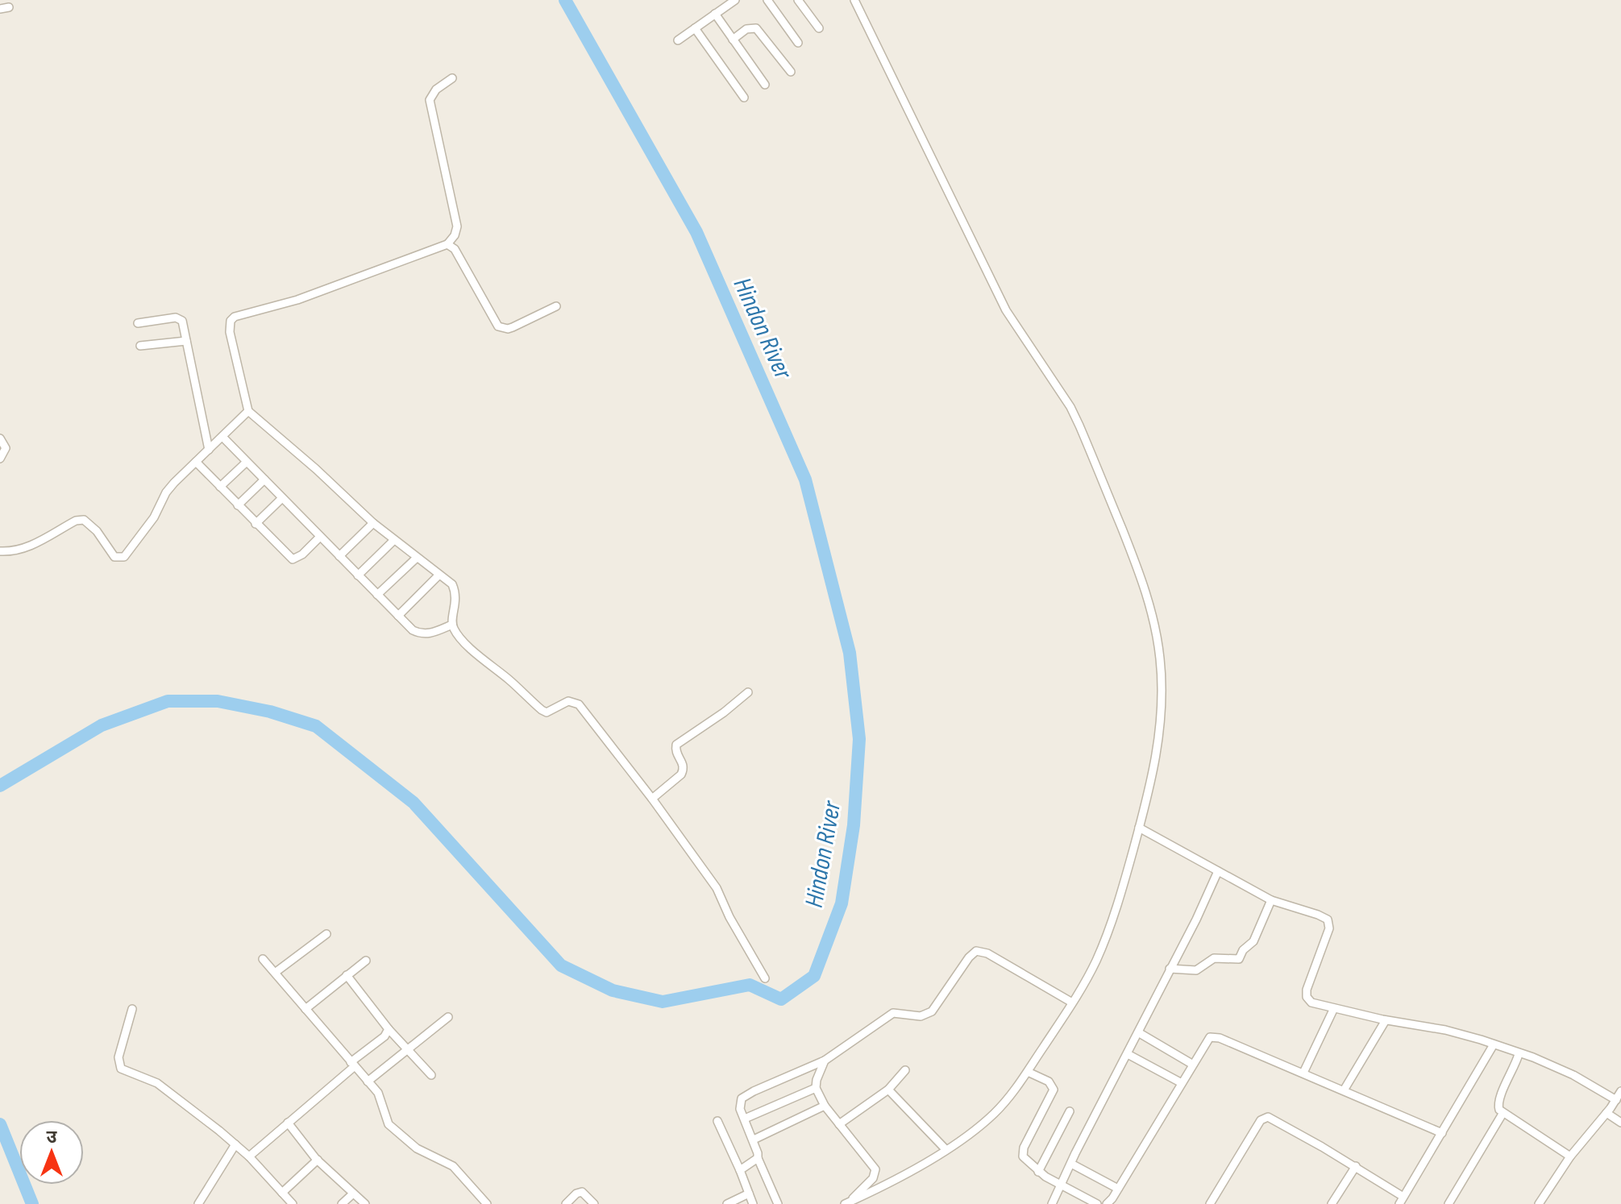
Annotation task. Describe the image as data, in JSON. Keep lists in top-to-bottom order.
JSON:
{
  "water": ["Hindon River"],
  "north": "top"
}
